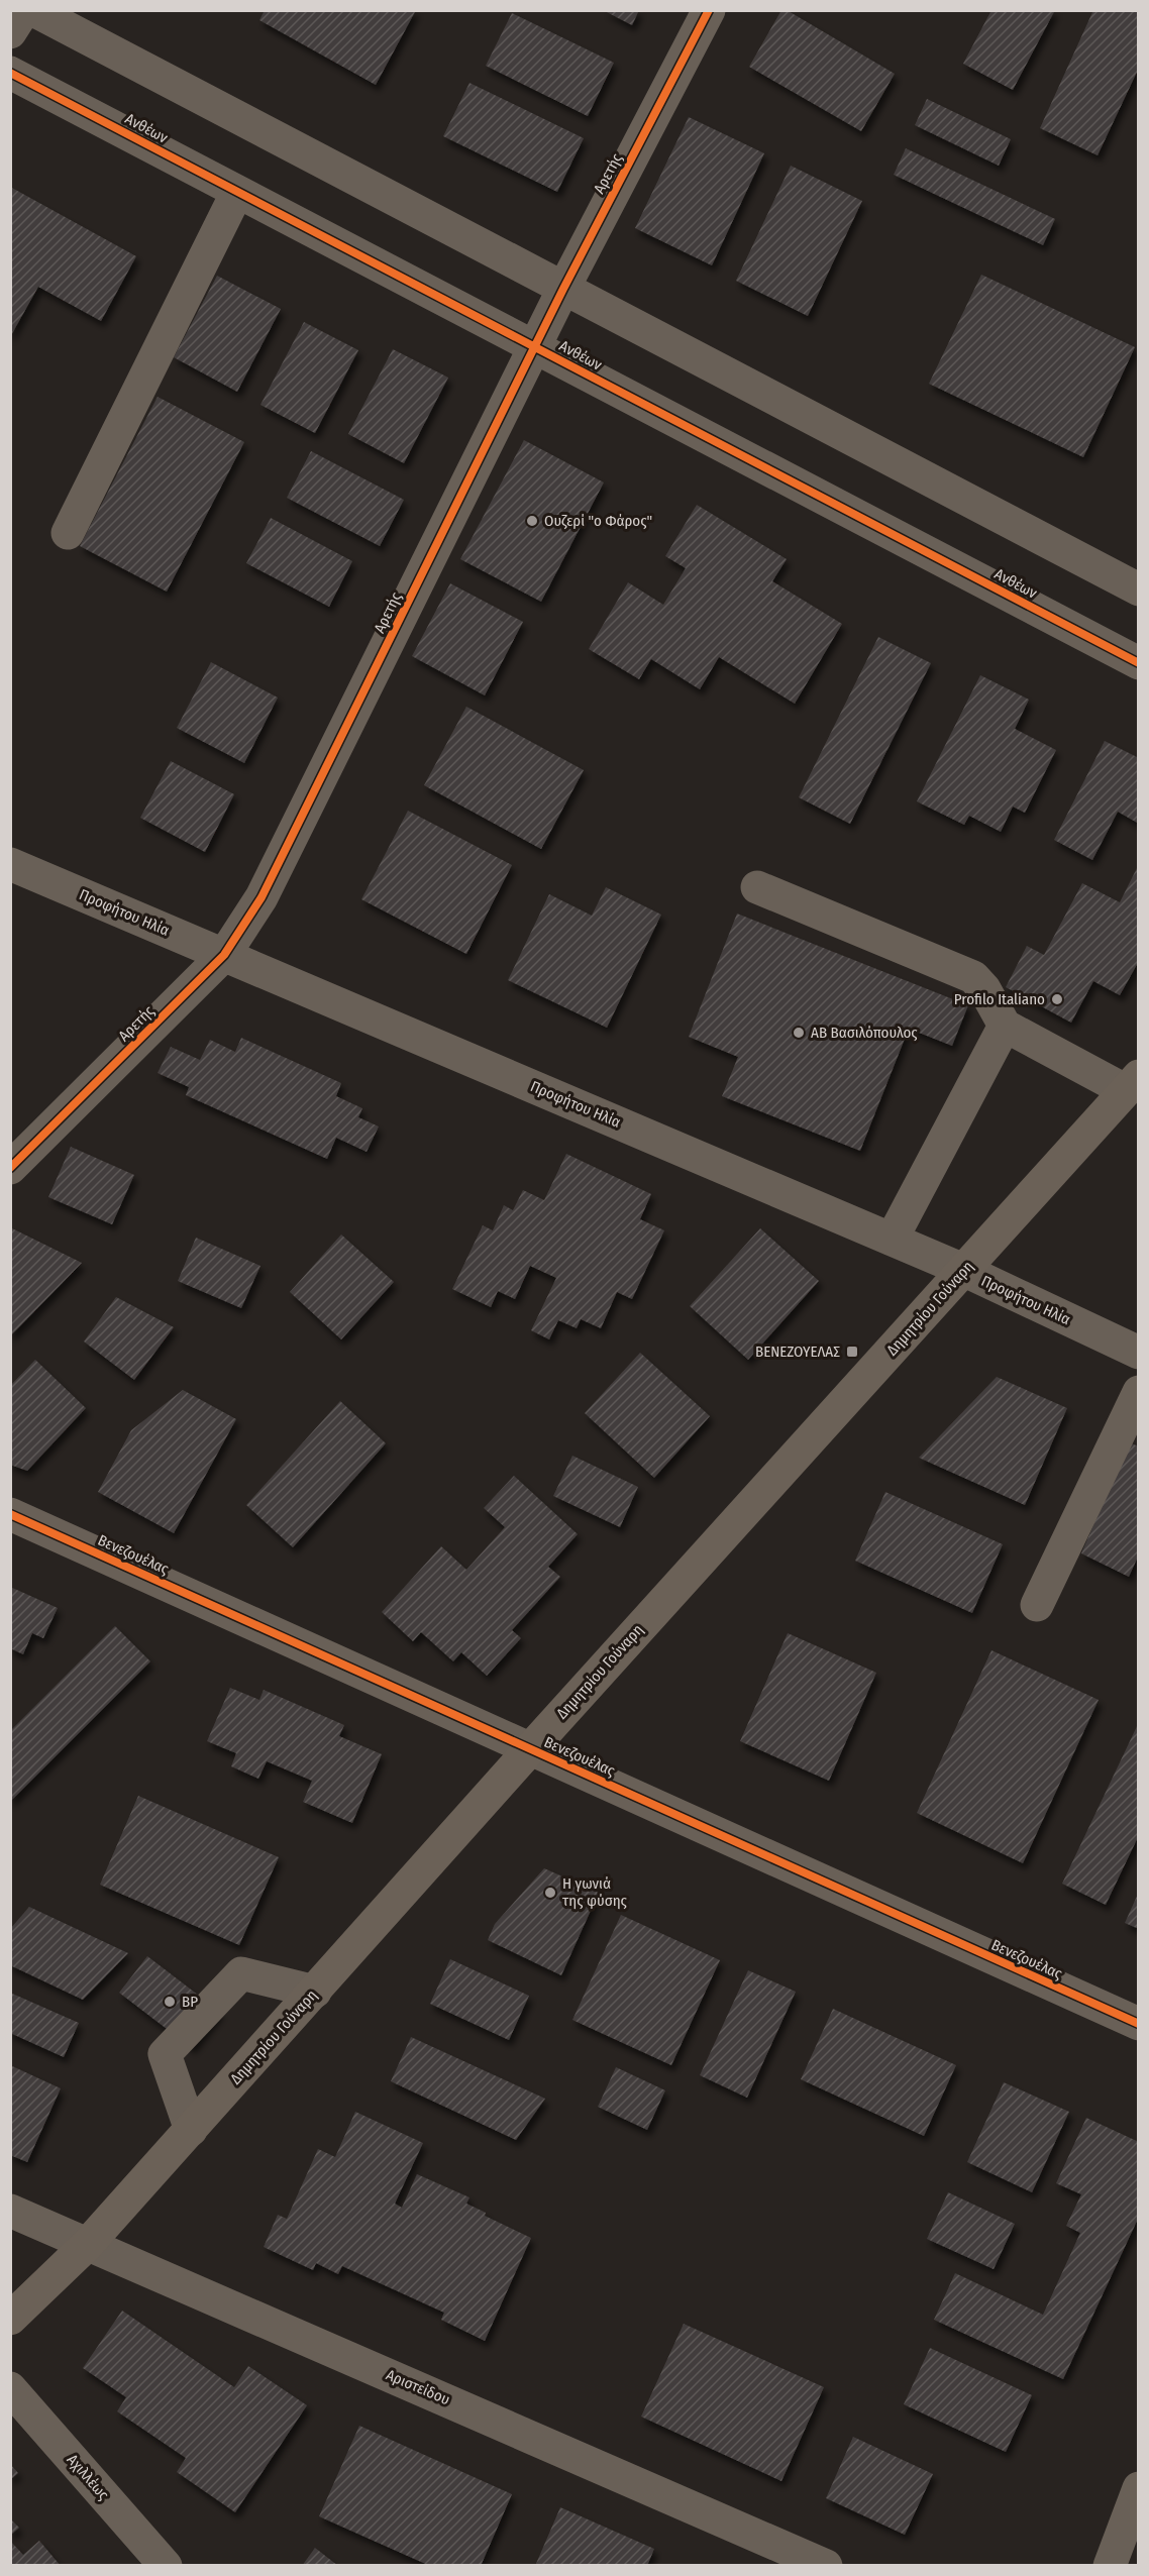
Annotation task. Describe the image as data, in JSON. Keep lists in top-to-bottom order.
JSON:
{
  "streets": {
    "main road": ["Δημητρίου Γούναρη"],
    "street": [
      "Ανθέων",
      "Αρετής",
      "Προφήτου Ηλία",
      "Βενεζουέλας",
      "Αριστείδου",
      "Αχιλλέως"
    ]
  },
  "crossings": [
    ["Ανθέων", "Αρετής"],
    ["Αρετής", "Προφήτου Ηλία"],
    ["Προφήτου Ηλία", "Δημητρίου Γούναρη"],
    ["Δημητρίου Γούναρη", "Βενεζουέλας"],
    ["Δημητρίου Γούναρη", "Αριστείδου"]
  ],
  "places": {
    "other": [
      "Ουζερί \"ο Φάρος\"",
      "Profilo Italiano",
      "ΑΒ Βασιλόπουλος",
      "Η γωνιά της φύσης",
      "BP"
    ],
    "transit": ["ΒΕΝΕΖΟΥΕΛΑΣ"]
  }
}
